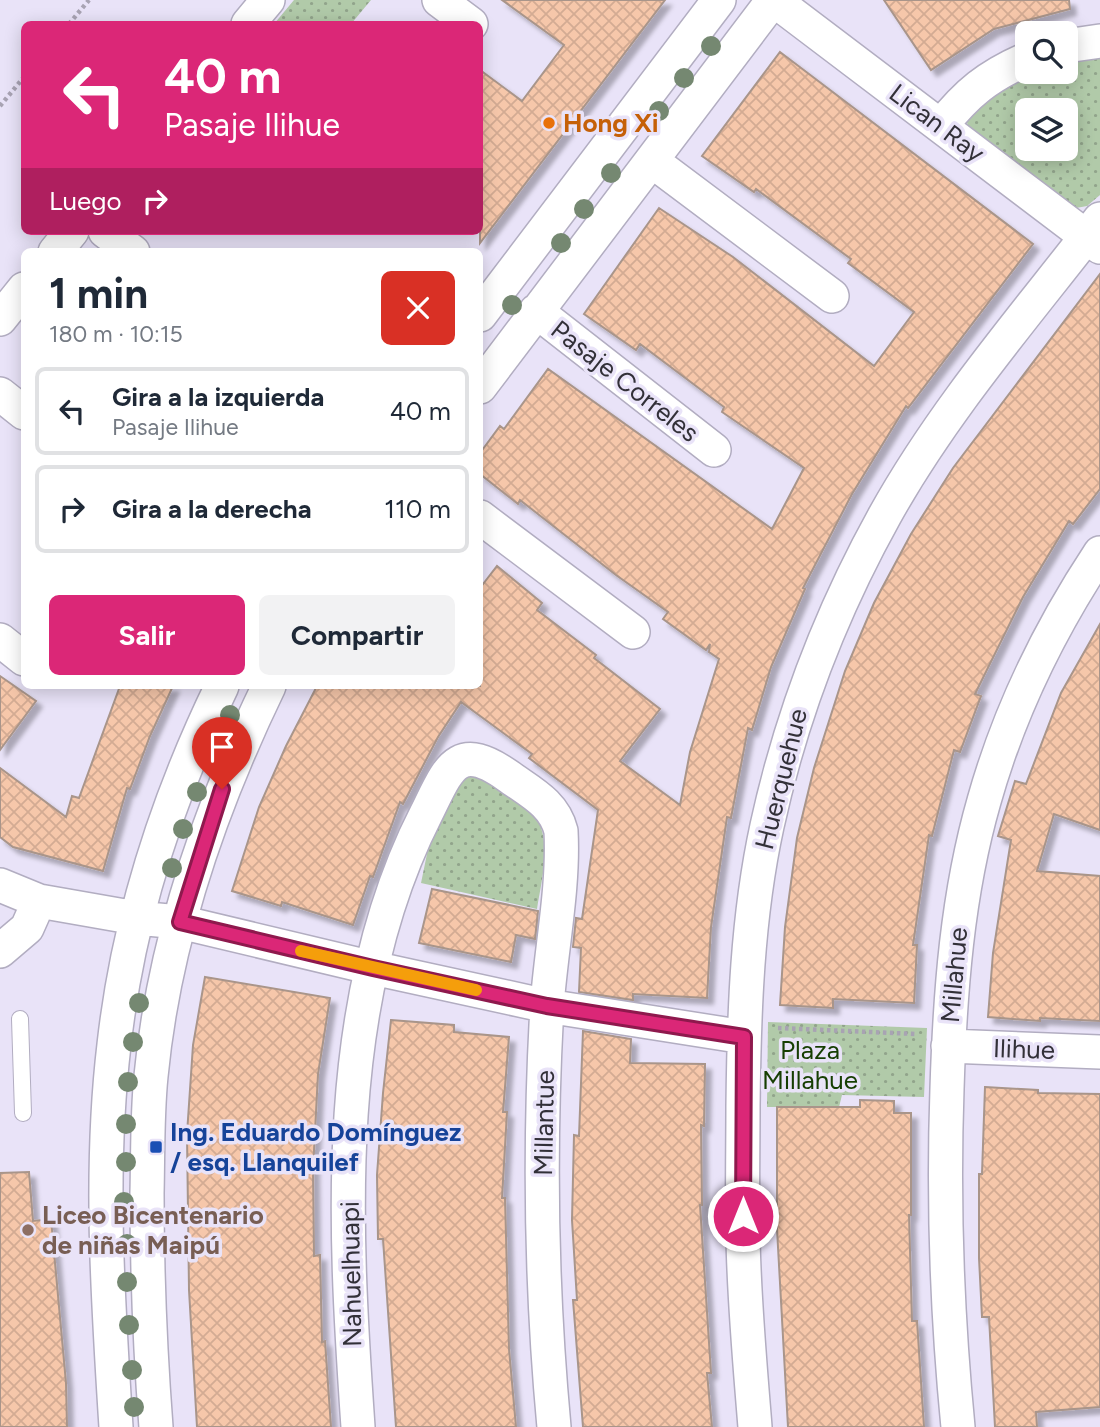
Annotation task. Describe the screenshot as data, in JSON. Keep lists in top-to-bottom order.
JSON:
{
  "streets": {
    "street": [
      "Lican Ray",
      "Pasaje Correles",
      "Huerquehue",
      "Millahue",
      "Ilihue",
      "Millantue",
      "Nahuelhuapi"
    ]
  },
  "crossings": [
    ["Lican Ray", "Huerquehue"],
    ["Millahue", "Ilihue"],
    ["Millantue", "Nahuelhuapi"]
  ],
  "parks": ["Plaza Millahue"],
  "places": {
    "other": ["Hong Xi", "Liceo Bicentenario de niñas Maipú"],
    "transit": ["Ing. Eduardo Domínguez / esq. Llanquilef"]
  },
  "page": {
    "turn": ["40 m", "Pasaje Ilihue"],
    "then": "Luego",
    "heading": ["1 min", "180 m · 10:15"],
    "list": [
      {
        "name": "Gira a la izquierda",
        "note": "Pasaje Ilihue",
        "value": "40 m"
      },
      {
        "name": "Gira a la derecha",
        "value": "110 m"
      }
    ],
    "buttons": ["Salir", "Compartir"]
  }
}
